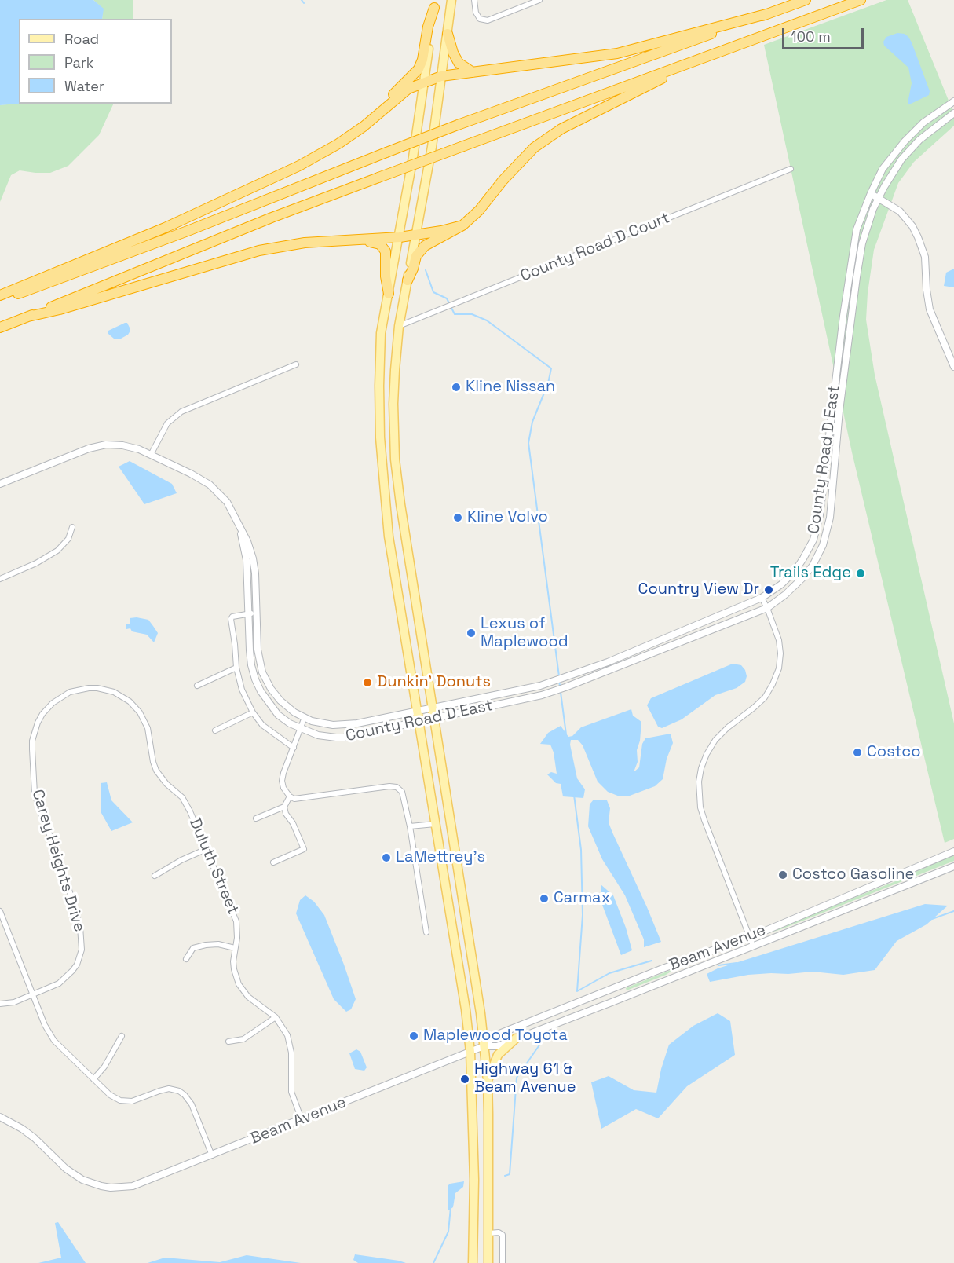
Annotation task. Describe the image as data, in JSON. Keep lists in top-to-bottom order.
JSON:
{
  "streets": {
    "street": [
      "County Road D Court",
      "County Road D East",
      "Carey Heights Drive",
      "Duluth Street",
      "Beam Avenue"
    ]
  },
  "crossings": [
    ["Carey Heights Drive", "Duluth Street"],
    ["Duluth Street", "Beam Avenue"]
  ],
  "places": [
    "Kline Nissan",
    "Kline Volvo",
    "Trails Edge",
    "Country View Dr",
    "Lexus of Maplewood",
    "Dunkin’ Donuts",
    "Costco",
    "LaMettrey's",
    "Costco Gasoline",
    "Carmax",
    "Maplewood Toyota",
    "Highway 61 & Beam Avenue"
  ],
  "legend": ["Road", "Park", "Water"],
  "scale_bar": "100 m"
}
